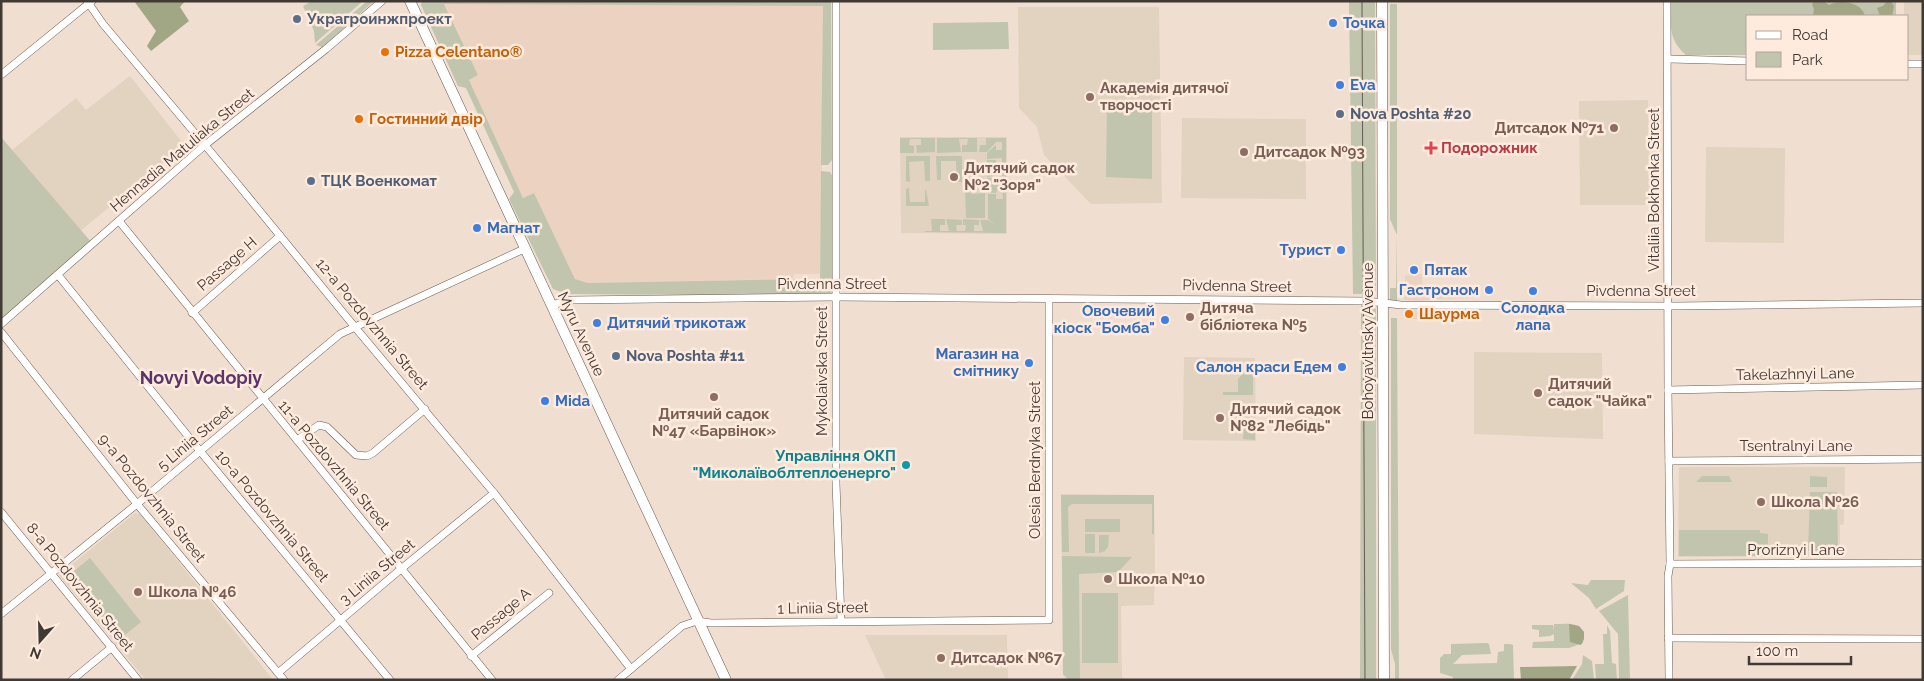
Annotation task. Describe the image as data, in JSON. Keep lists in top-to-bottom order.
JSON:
{
  "streets": {
    "main road": ["Myru Avenue", "Bohoyavltnsky Avenue"],
    "street": [
      "Hennadia Matuliaka Street",
      "Vitaliia Bokhonka Street",
      "Passage H",
      "Pivdenna Street",
      "12-a Pozdovzhnia Street",
      "Mykolaivska Street",
      "Takelazhnyi Lane",
      "5 Liniia Street",
      "Tsentralnyi Lane",
      "Olesia Berdnyka Street",
      "11-a Pozdovzhnia Street",
      "9-a Pozdovzhnia Street",
      "10-a Pozdovzhnia Street",
      "Proriznyi Lane",
      "3 Liniia Street",
      "8-a Pozdovzhnia Street",
      "1 Liniia Street",
      "Passage A"
    ]
  },
  "crossings": [
    ["Hennadia Matuliaka Street", "12-a Pozdovzhnia Street"],
    ["Hennadia Matuliaka Street", "11-a Pozdovzhnia Street"],
    ["Hennadia Matuliaka Street", "10-a Pozdovzhnia Street"],
    ["Vitaliia Bokhonka Street", "Pivdenna Street"],
    ["Vitaliia Bokhonka Street", "Takelazhnyi Lane"],
    ["Vitaliia Bokhonka Street", "Tsentralnyi Lane"],
    ["Vitaliia Bokhonka Street", "Proriznyi Lane"],
    ["Passage H", "12-a Pozdovzhnia Street"],
    ["Passage H", "11-a Pozdovzhnia Street"],
    ["Pivdenna Street", "Myru Avenue"],
    ["Pivdenna Street", "Bohoyavltnsky Avenue"],
    ["Pivdenna Street", "Mykolaivska Street"],
    ["Pivdenna Street", "Olesia Berdnyka Street"],
    ["12-a Pozdovzhnia Street", "5 Liniia Street"],
    ["12-a Pozdovzhnia Street", "3 Liniia Street"],
    ["Myru Avenue", "5 Liniia Street"],
    ["Myru Avenue", "1 Liniia Street"],
    ["Mykolaivska Street", "1 Liniia Street"],
    ["5 Liniia Street", "11-a Pozdovzhnia Street"],
    ["5 Liniia Street", "9-a Pozdovzhnia Street"],
    ["5 Liniia Street", "10-a Pozdovzhnia Street"],
    ["5 Liniia Street", "8-a Pozdovzhnia Street"],
    ["Olesia Berdnyka Street", "1 Liniia Street"],
    ["11-a Pozdovzhnia Street", "3 Liniia Street"],
    ["11-a Pozdovzhnia Street", "Passage A"],
    ["9-a Pozdovzhnia Street", "3 Liniia Street"],
    ["10-a Pozdovzhnia Street", "3 Liniia Street"]
  ],
  "districts": ["Novyi Vodopiy"],
  "places": {
    "other": [
      "Украгроинжпроект",
      "Точка",
      "Pizza Celentano®",
      "Eva",
      "Академія дитячої творчості",
      "Nova Poshta #20",
      "Гостинний двір",
      "Дитсадок №71",
      "Дитсадок №93",
      "Дитячий садок №2 \"Зоря\"",
      "ТЦК Военкомат",
      "Магнат",
      "Турист",
      "Пятак",
      "Гастроном",
      "Солодка лапа",
      "Шаурма",
      "Дитяча бібліотека №5",
      "Овочевий кіоск \"Бомба\"",
      "Дитячий трикотаж",
      "Nova Poshta #11",
      "Магазин на смітнику",
      "Салон краси Едем",
      "Дитячий садок \"Чайка\"",
      "Дитячий садок №47 «Барвінок»",
      "Mida",
      "Дитячий садок №82 \"Лебідь\"",
      "Управління ОКП \"Миколаївоблтеплоенерго\"",
      "Школа №26",
      "Школа №10",
      "Школа №46",
      "Дитсадок №67"
    ],
    "health": ["Подорожник"]
  },
  "legend": ["Road", "Park"],
  "scale_bar": "100 m",
  "north": "bottom"
}
